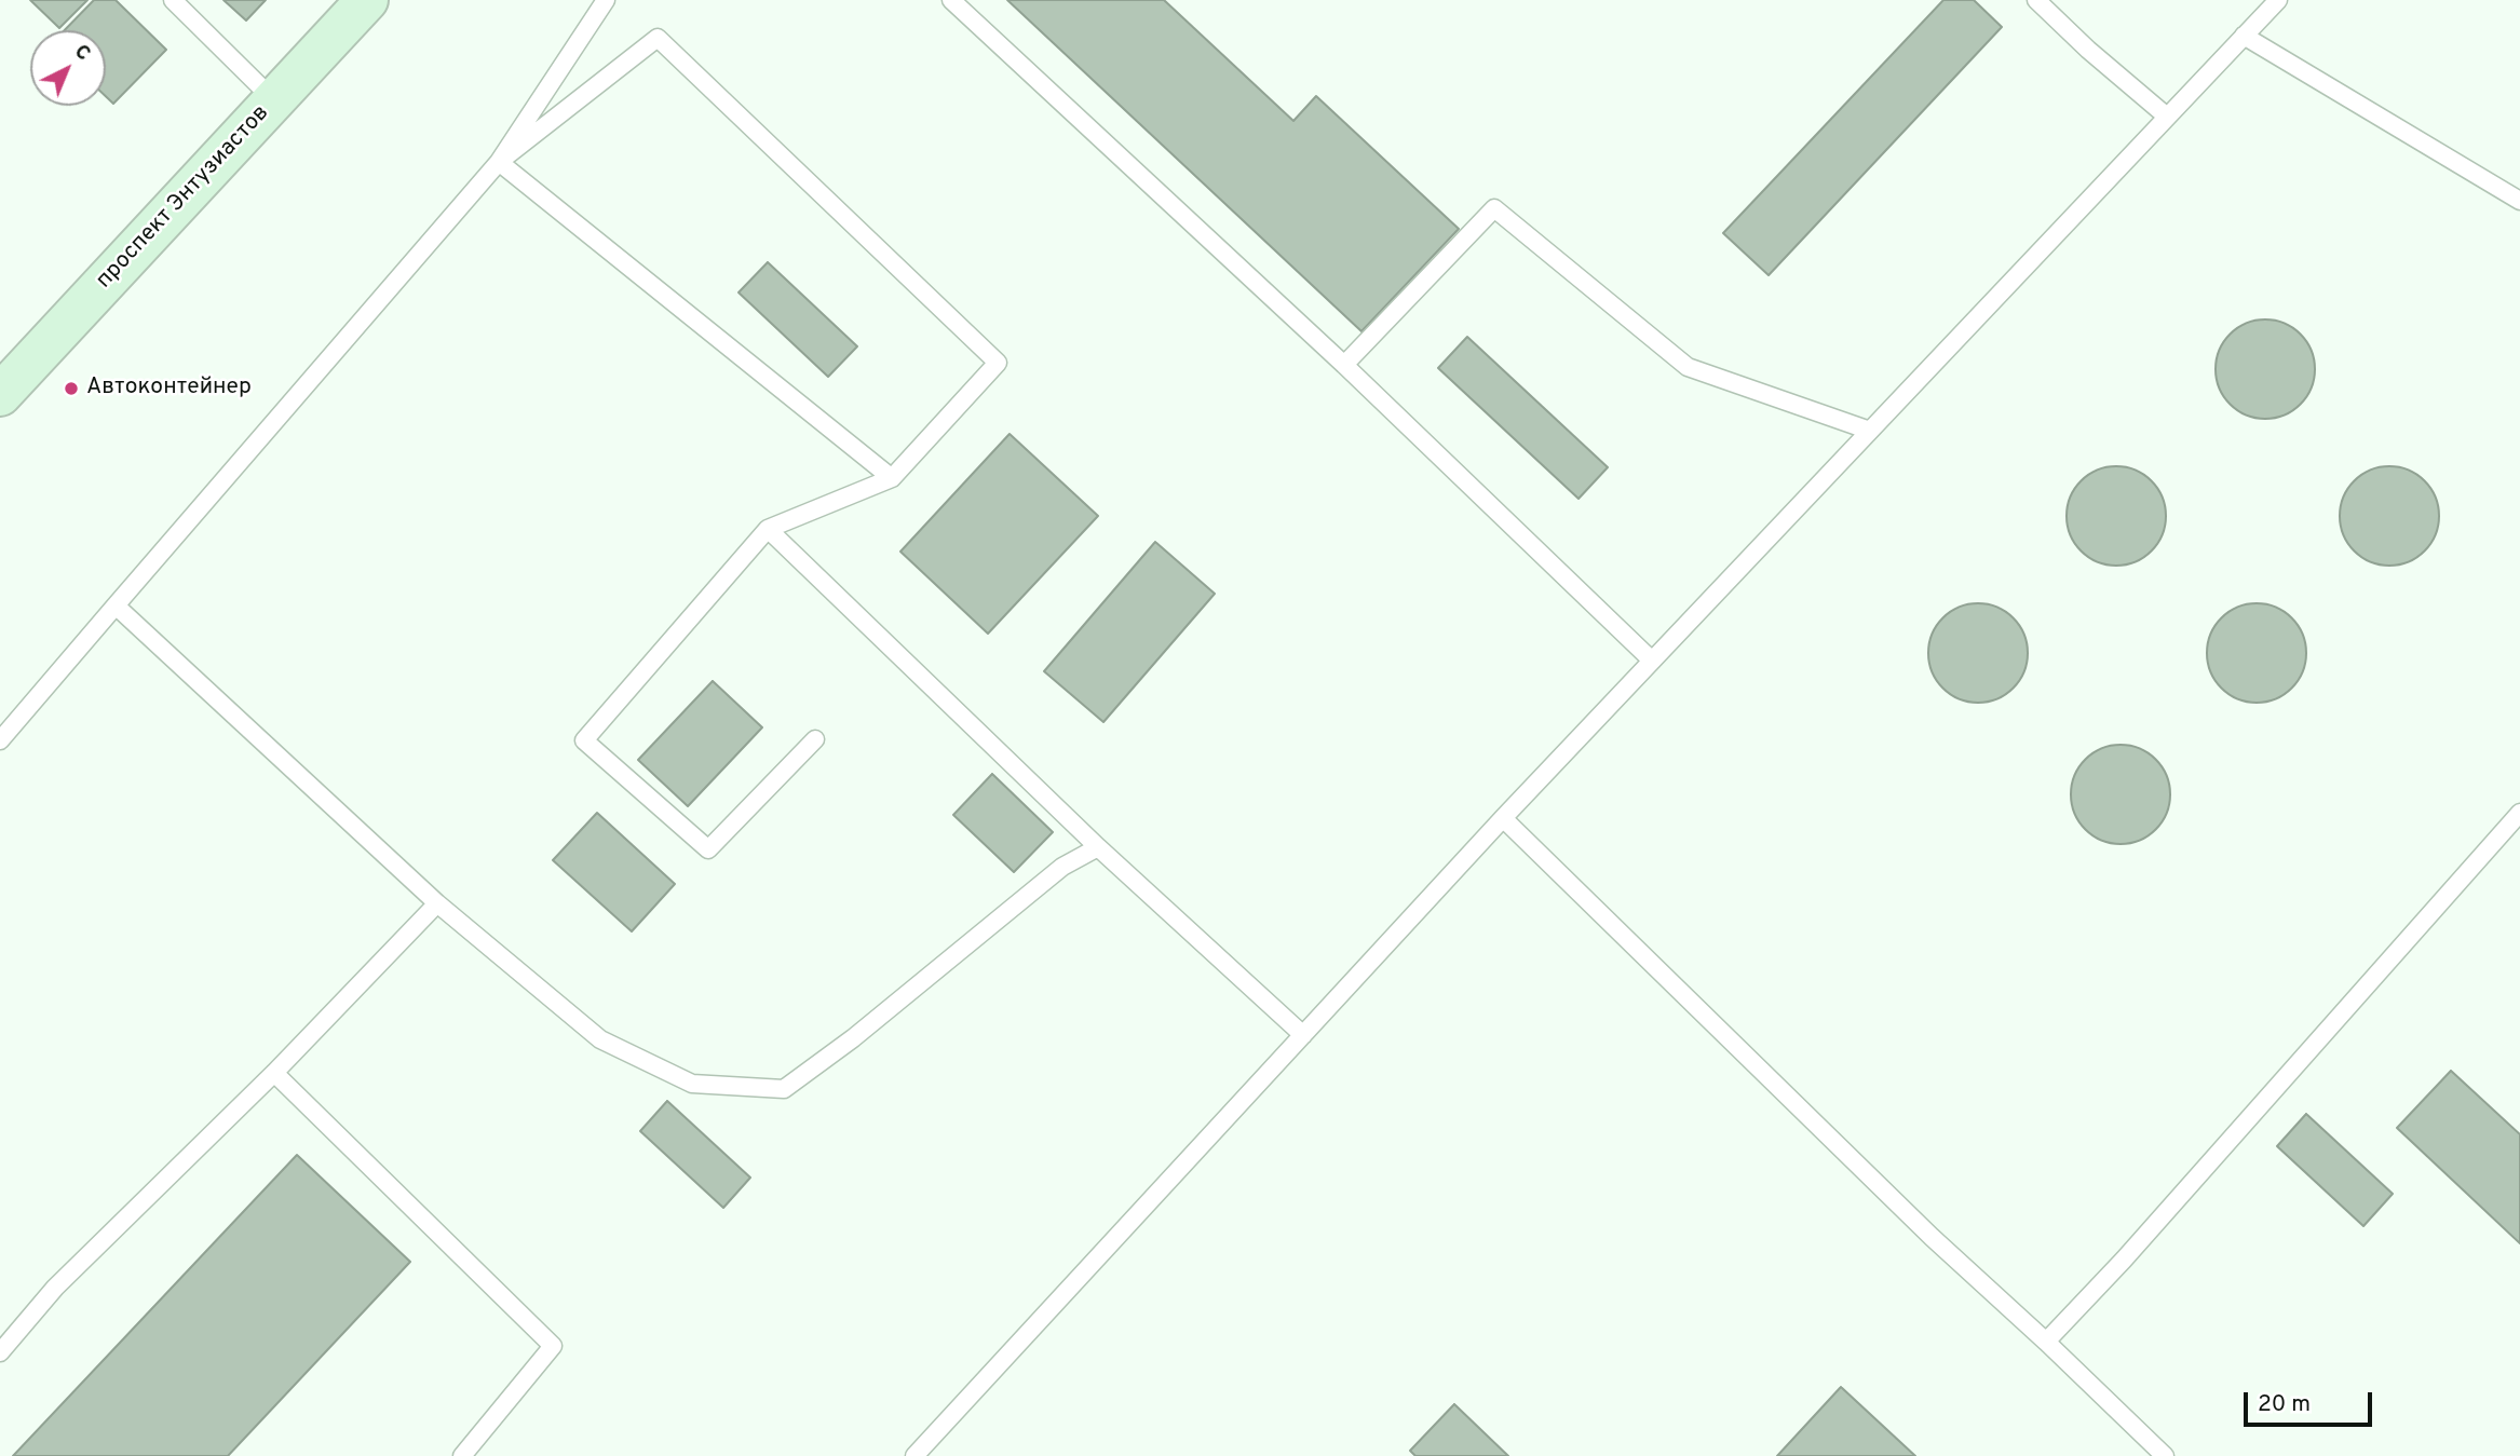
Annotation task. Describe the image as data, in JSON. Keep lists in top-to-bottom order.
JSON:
{
  "streets": {
    "street": ["проспект Энтузиастов"]
  },
  "places": ["Автоконтейнер"],
  "scale_bar": "20 m",
  "north": "top right"
}
